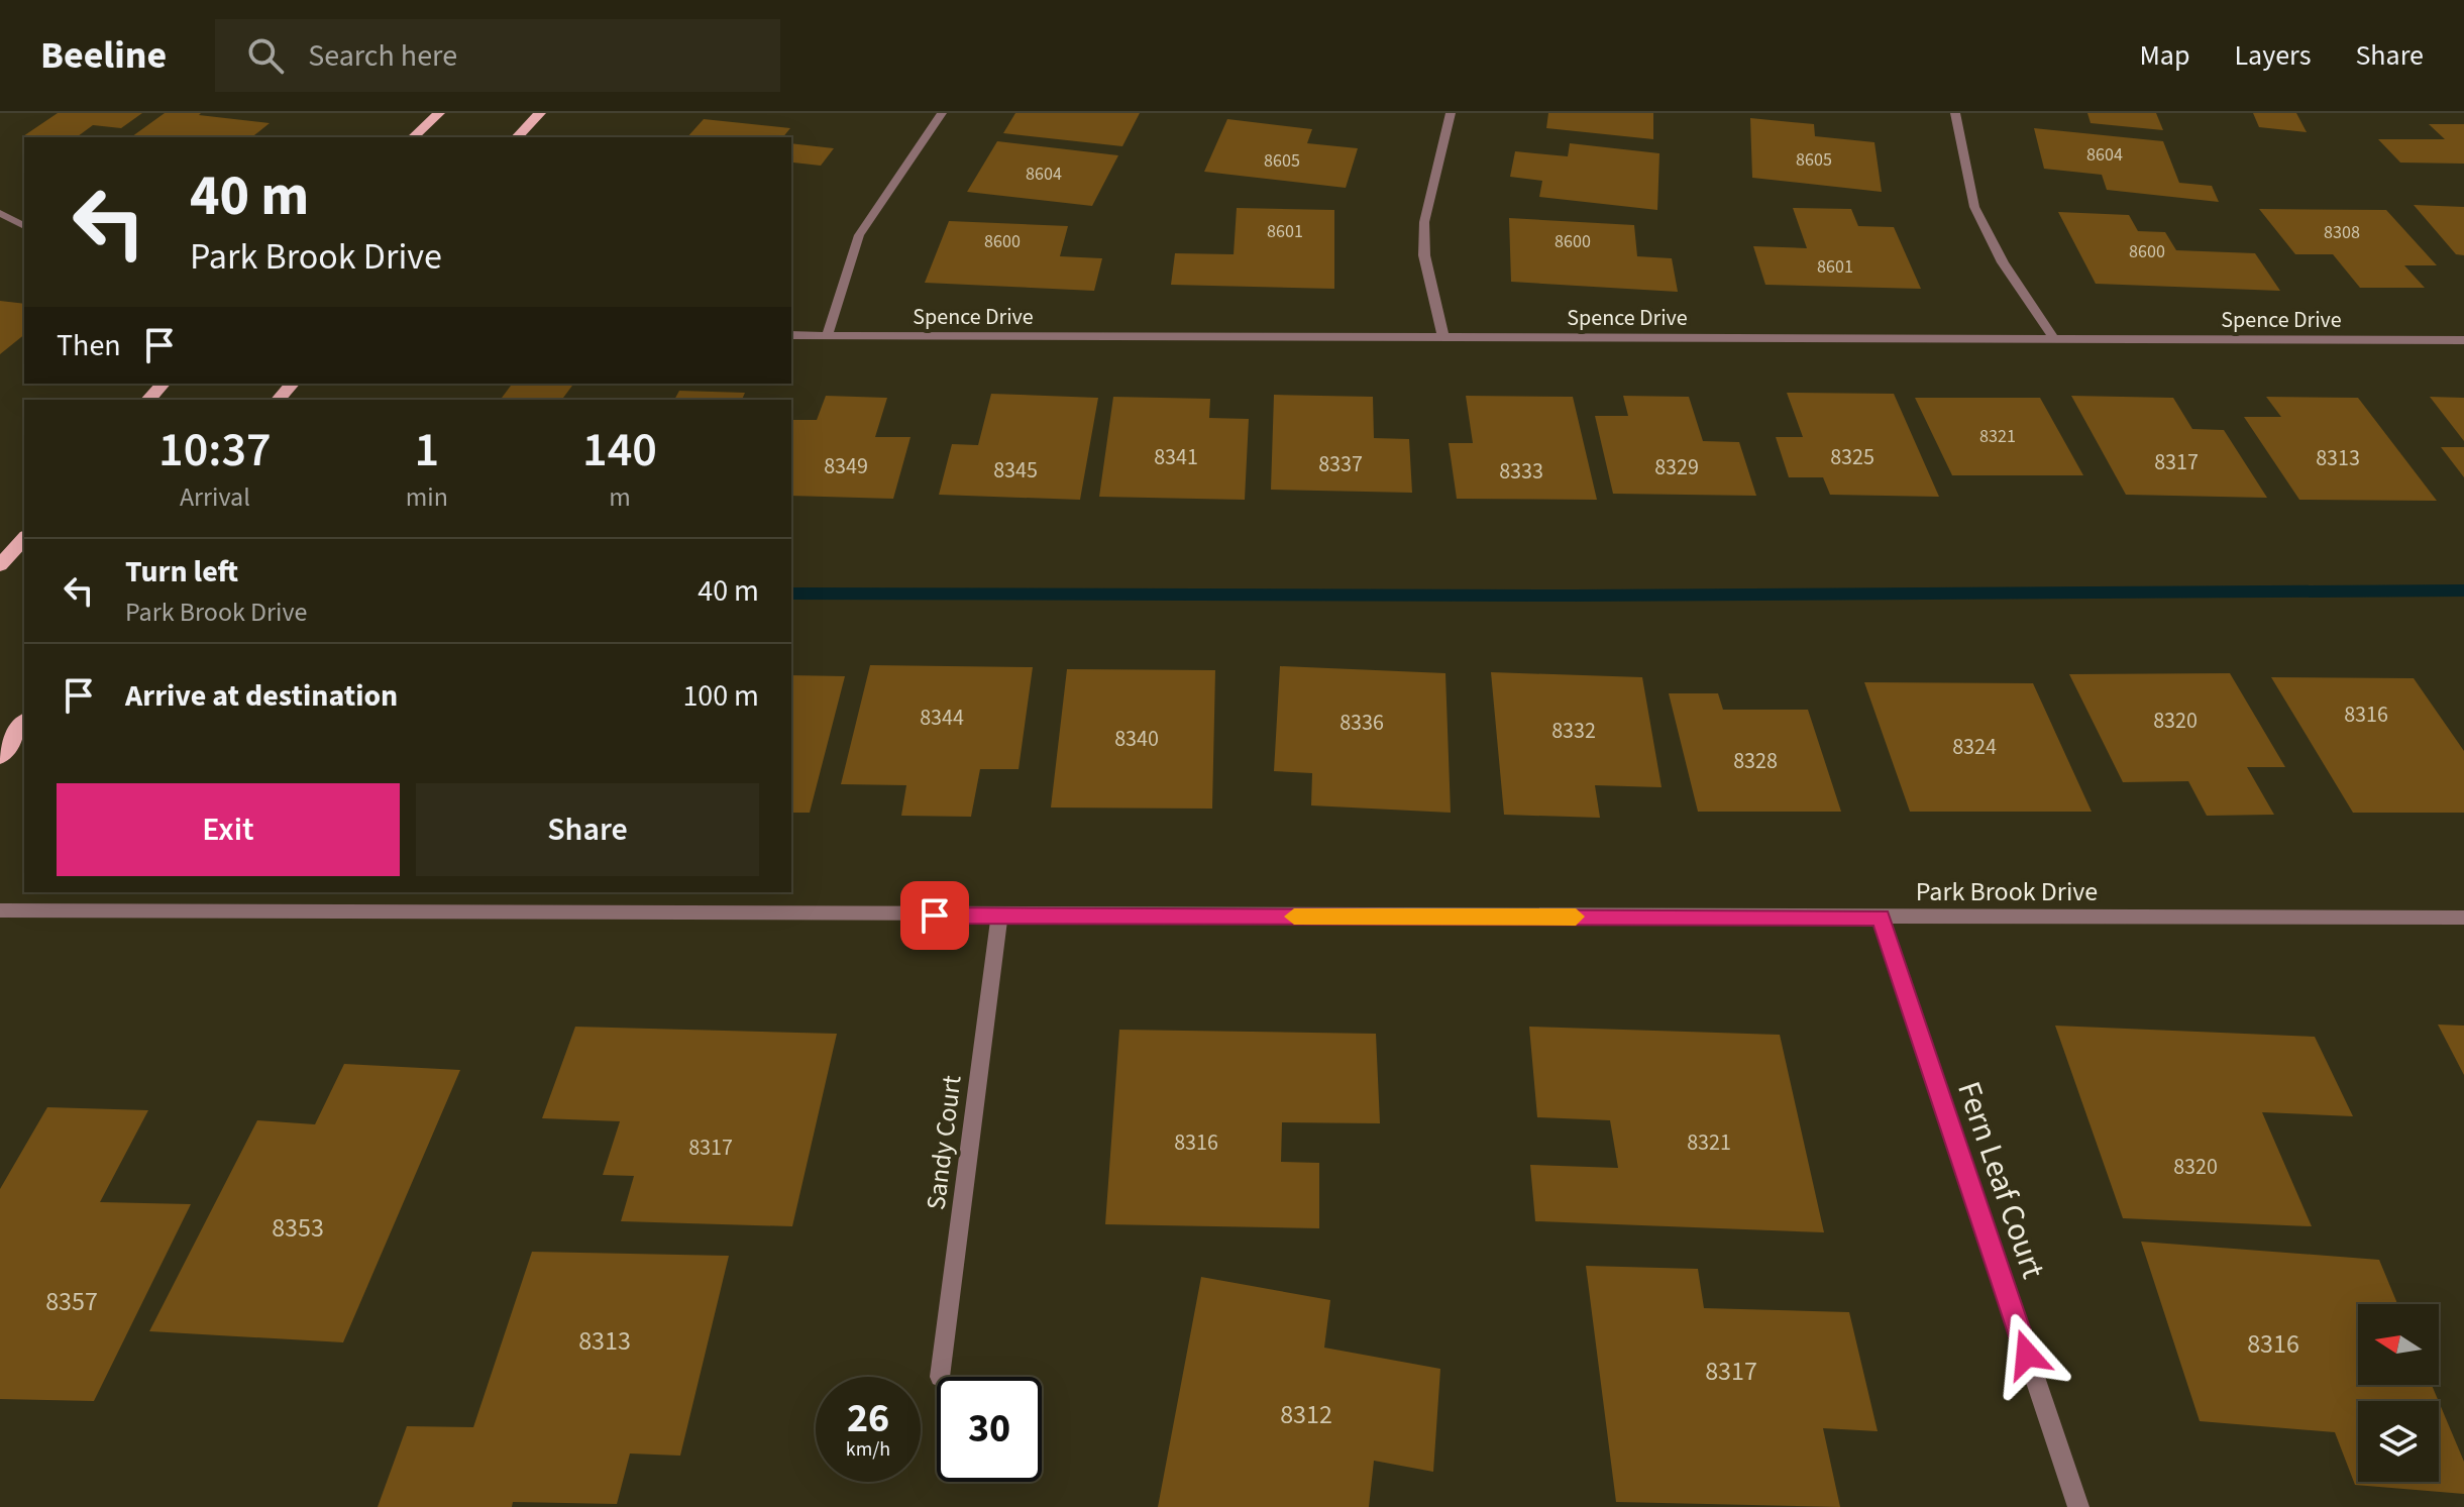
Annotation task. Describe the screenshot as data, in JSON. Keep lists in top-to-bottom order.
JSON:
{
  "streets": {
    "street": [
      "Spence Drive",
      "Park Brook Drive",
      "Sandy Court",
      "Fern Leaf Court"
    ]
  },
  "crossings": [
    ["Park Brook Drive", "Sandy Court"],
    ["Park Brook Drive", "Fern Leaf Court"]
  ],
  "house_numbers": [
    "8604",
    "8605",
    "8605",
    "8604",
    "8601",
    "8308",
    "8600",
    "8600",
    "8600",
    "8601",
    "8321",
    "8341",
    "8325",
    "8313",
    "8317",
    "8337",
    "8349",
    "8329",
    "8345",
    "8333",
    "8316",
    "8344",
    "8320",
    "8336",
    "8332",
    "8340",
    "8324",
    "8328",
    "8316",
    "8321",
    "8317",
    "8320",
    "8353",
    "8357",
    "8313",
    "8316",
    "8317",
    "8312"
  ],
  "north": "left",
  "page": {
    "header": "Beeline",
    "search": "Search here",
    "nav": ["Map", "Layers", "Share"],
    "turn": ["40 m", "Park Brook Drive"],
    "then": "Then",
    "eta": [
      "10:37",
      "Arrival",
      "1",
      "min",
      "140",
      "m"
    ],
    "list": [
      {
        "name": "Turn left",
        "note": "Park Brook Drive",
        "value": "40 m"
      },
      {
        "name": "Arrive at destination",
        "value": "100 m"
      }
    ],
    "buttons": ["Exit", "Share"],
    "speed": "26 km/h",
    "limit": "30"
  }
}
